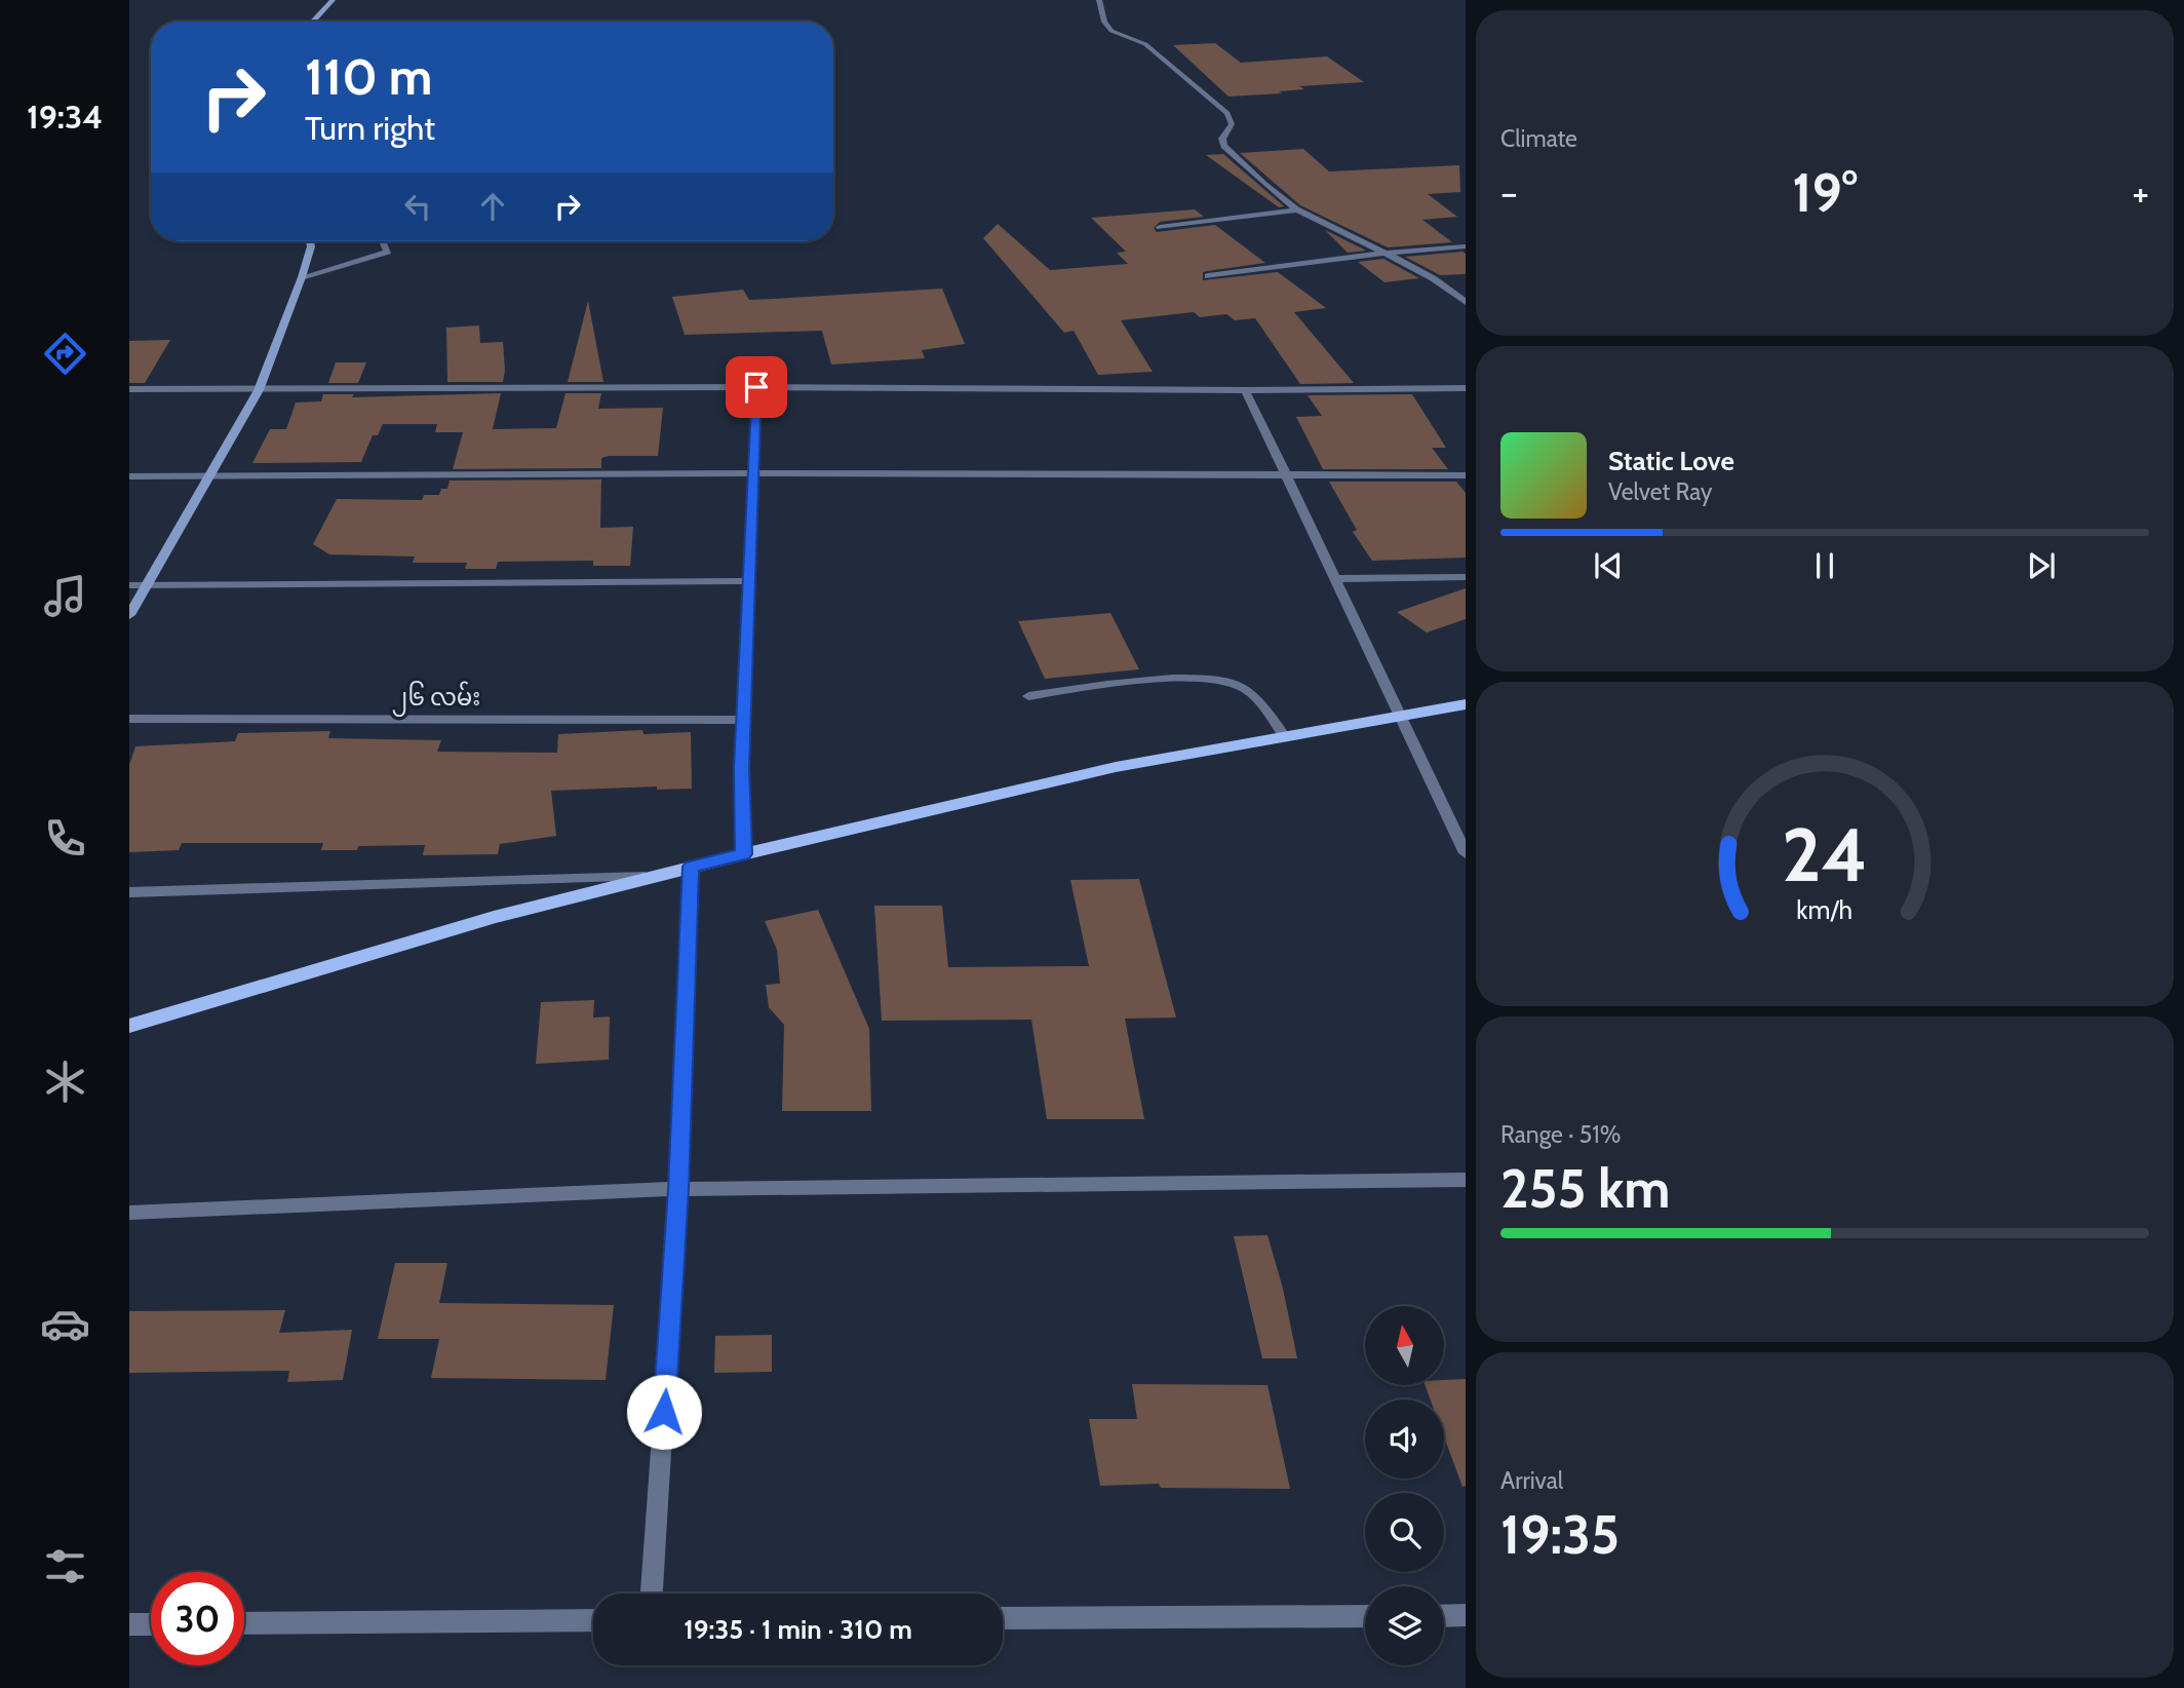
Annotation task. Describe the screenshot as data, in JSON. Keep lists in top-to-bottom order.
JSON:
{
  "streets": {
    "street": ["၂၆ လမ်း"]
  },
  "north": "top",
  "page": {
    "tabs": "19:34",
    "tile": [
      "Climate",
      ["Range · 51%", "255 km"],
      ["Arrival", "19:35"]
    ],
    "turn": ["110 m", "Turn right"],
    "heat": ["−", "19°", "+"],
    "song": ["Static Love", "Velvet Ray"],
    "limit": "30",
    "trip": "19:35 · 1 min · 310 m",
    "gauge": ["24", "km/h"]
  }
}
